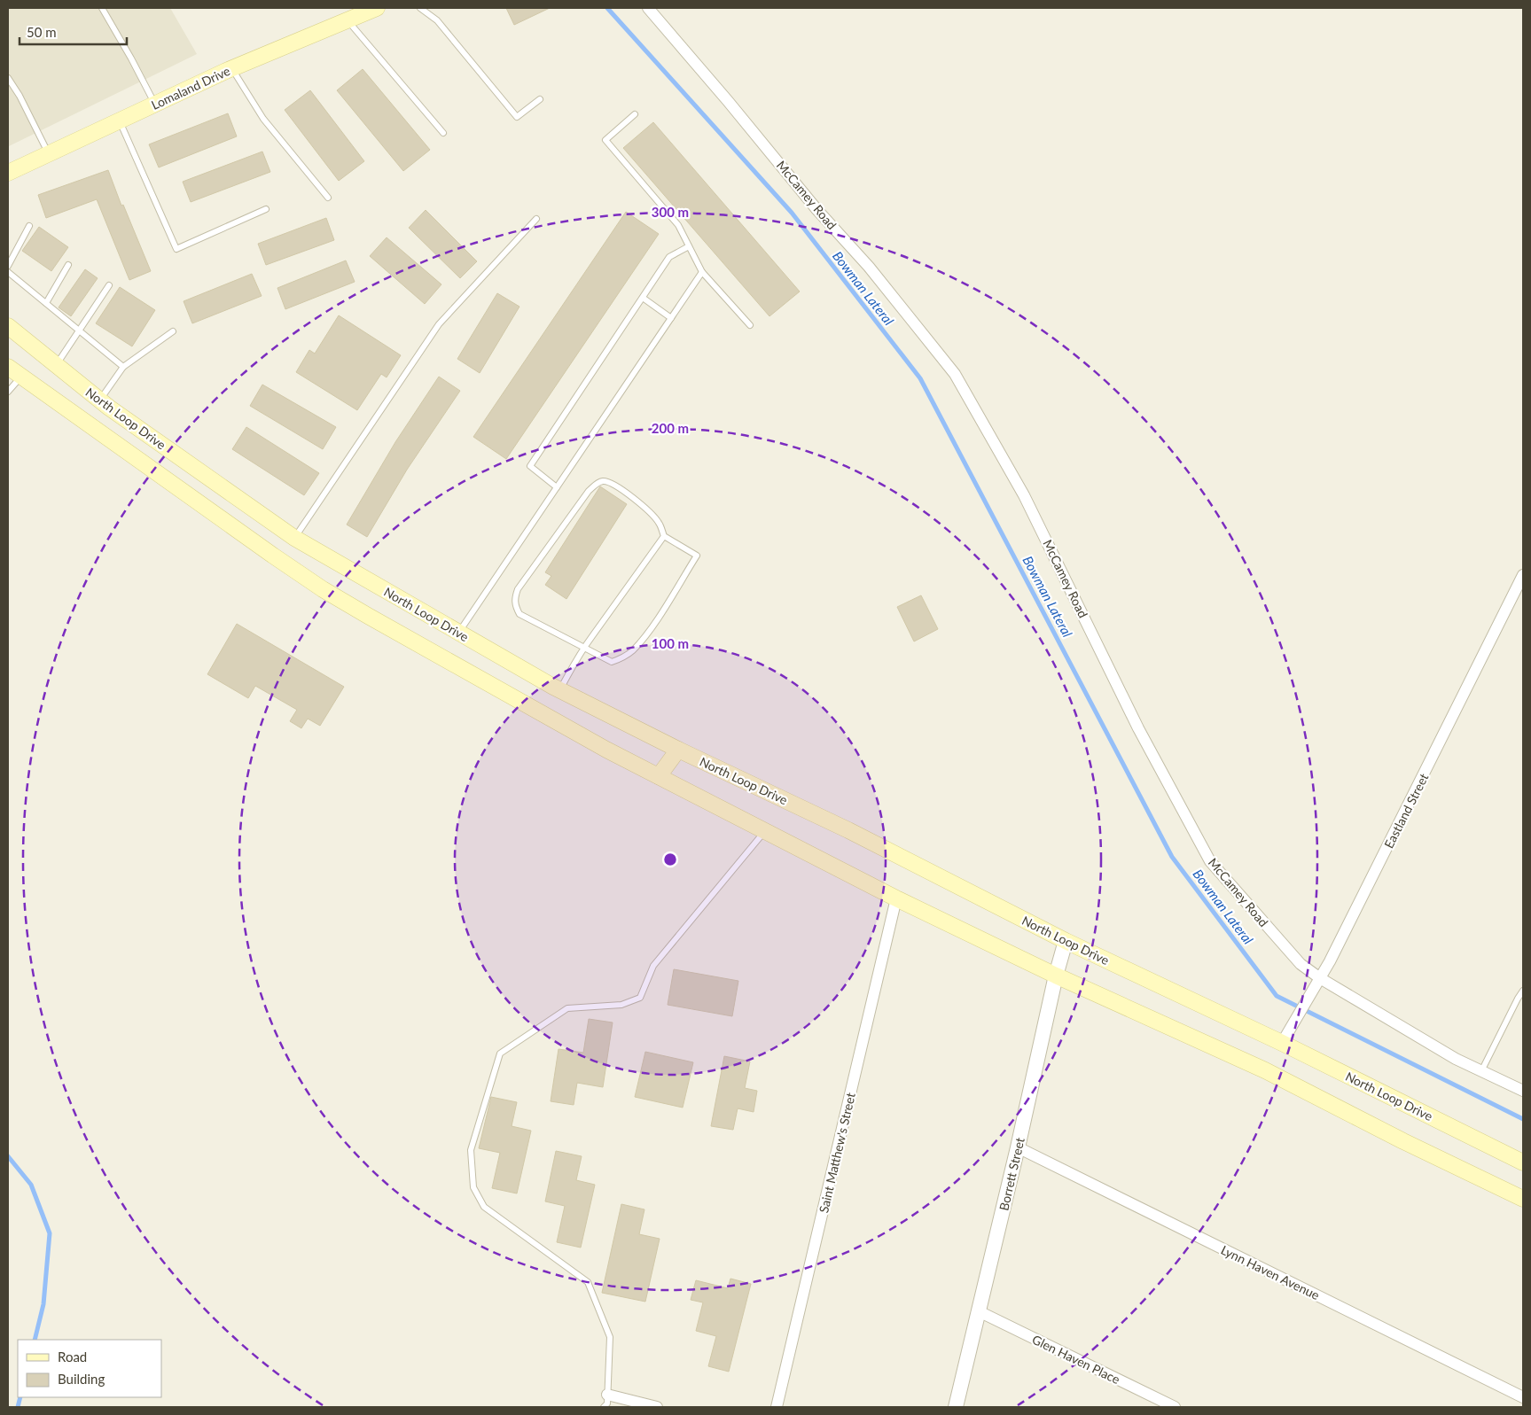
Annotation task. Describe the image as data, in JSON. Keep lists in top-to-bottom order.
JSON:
{
  "streets": {
    "main road": ["Lomaland Drive", "North Loop Drive"],
    "street": [
      "McCamey Road",
      "Eastland Street",
      "Saint Matthew's Street",
      "Borrett Street",
      "Lynn Haven Avenue",
      "Glen Haven Place"
    ]
  },
  "crossings": [
    ["McCamey Road", "Eastland Street"],
    ["North Loop Drive", "Eastland Street"],
    ["North Loop Drive", "Saint Matthew's Street"],
    ["North Loop Drive", "Borrett Street"],
    ["Borrett Street", "Lynn Haven Avenue"],
    ["Borrett Street", "Glen Haven Place"]
  ],
  "water": ["Bowman Lateral"],
  "legend": ["Road", "Building"],
  "scale_bar": "50 m",
  "rings": ["300 m", "200 m", "100 m"]
}
